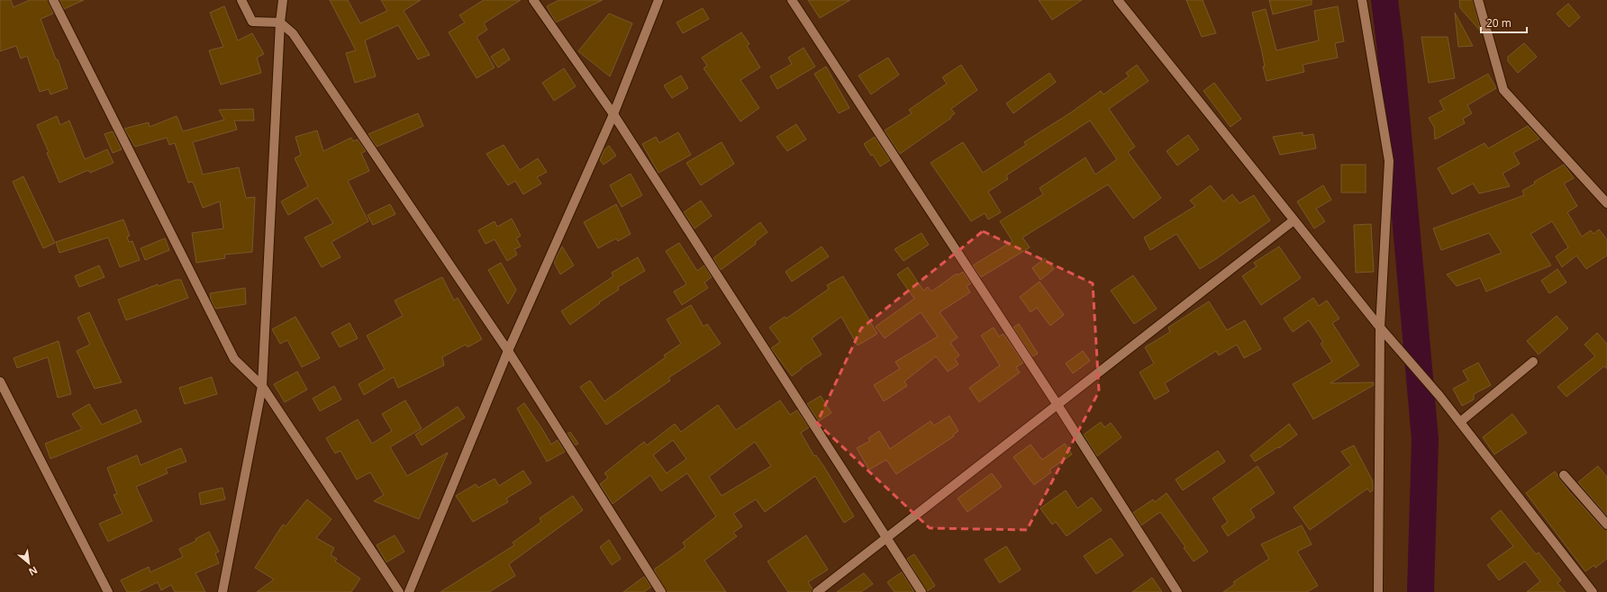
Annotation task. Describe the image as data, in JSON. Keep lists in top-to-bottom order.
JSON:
{
  "scale_bar": "20 m",
  "north": "bottom right"
}
